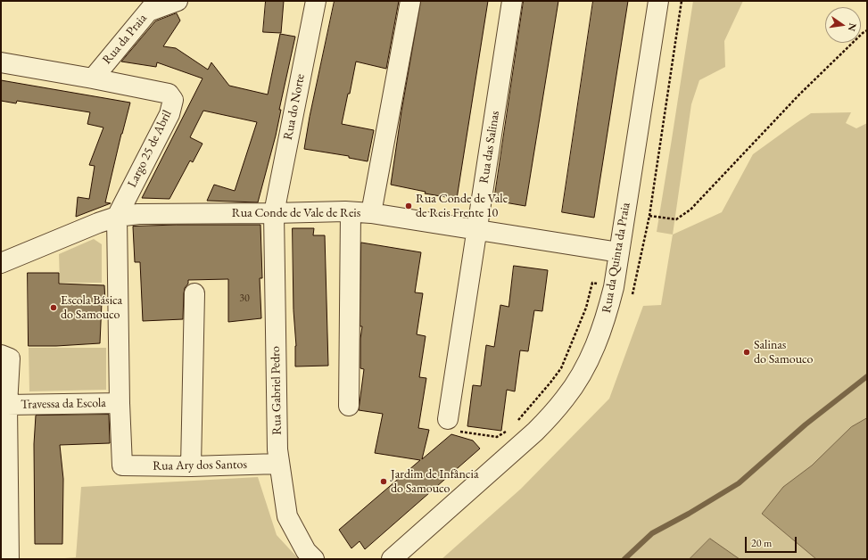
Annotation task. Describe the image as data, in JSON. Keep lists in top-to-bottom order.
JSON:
{
  "streets": {
    "street": [
      "Rua da Praia",
      "Rua do Norte",
      "Rua das Salinas",
      "Largo 25 de Abril",
      "Rua Conde de Vale de Reis",
      "Rua da Quinta da Praia",
      "Rua Gabriel Pedro",
      "Travessa da Escola",
      "Rua Ary dos Santos"
    ]
  },
  "crossings": [
    ["Rua da Praia", "Largo 25 de Abril"],
    ["Rua do Norte", "Rua Conde de Vale de Reis"],
    ["Rua do Norte", "Rua Gabriel Pedro"],
    ["Rua das Salinas", "Rua Conde de Vale de Reis"],
    ["Largo 25 de Abril", "Rua Conde de Vale de Reis"],
    ["Rua Conde de Vale de Reis", "Rua da Quinta da Praia"],
    ["Rua Conde de Vale de Reis", "Rua Gabriel Pedro"],
    ["Rua Gabriel Pedro", "Rua Ary dos Santos"],
    ["Travessa da Escola", "Rua Ary dos Santos"]
  ],
  "places": [
    "Rua Conde de Vale de Reis Frente 10",
    "Escola Básica do Samouco",
    "Salinas do Samouco",
    "Jardim de Infância do Samouco"
  ],
  "house_numbers": ["30"],
  "scale_bar": "20 m",
  "north": "right"
}
